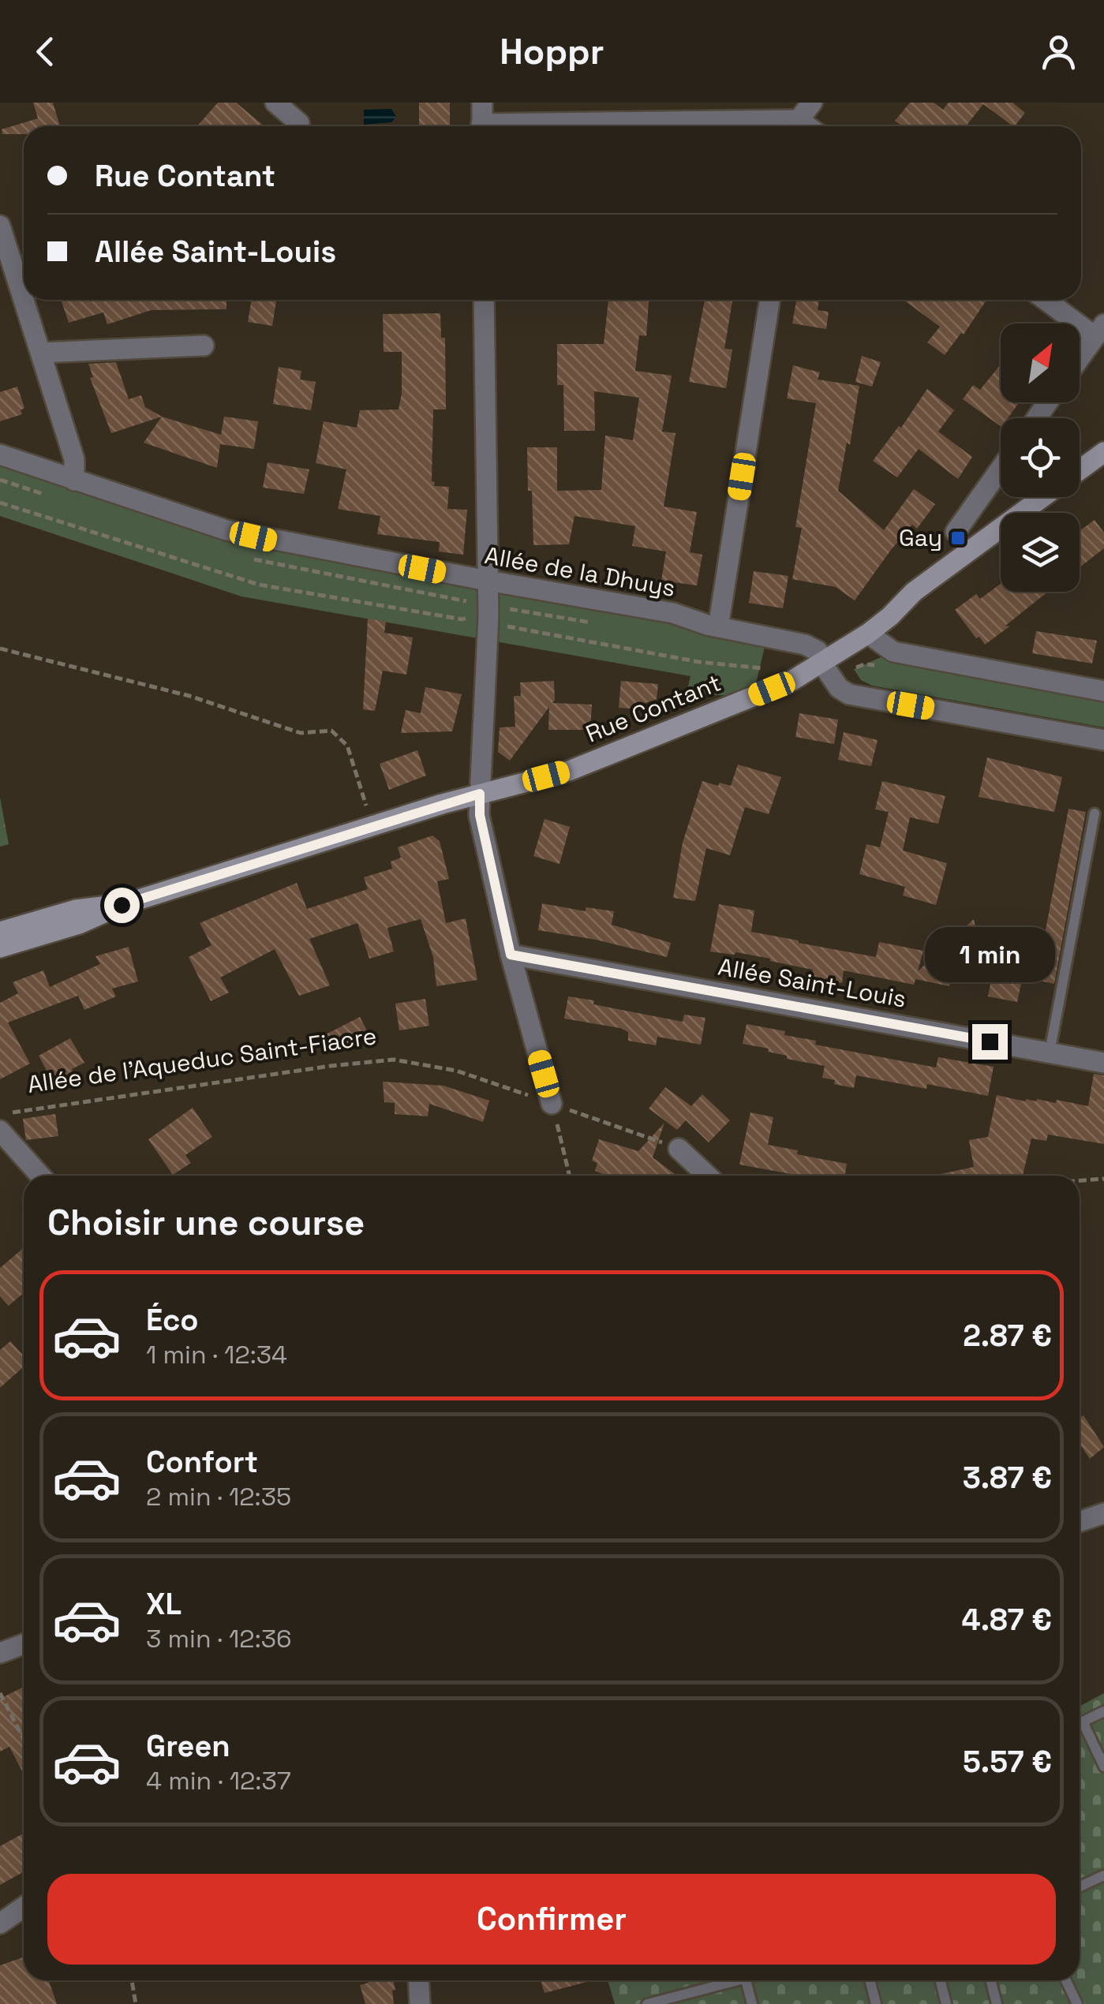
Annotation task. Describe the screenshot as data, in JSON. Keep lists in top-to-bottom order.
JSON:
{
  "streets": {
    "main road": ["Rue Contant"],
    "street": ["Allée de la Dhuys", "Allée Saint-Louis"],
    "path": ["Allée de l'Aqueduc Saint-Fiacre"]
  },
  "crossings": [
    ["Allée de la Dhuys", "Rue Contant"]
  ],
  "places": {
    "transit": ["Gay"]
  },
  "north": "top right",
  "page": {
    "header": "Hoppr",
    "banner": ["Rue Contant", "Allée Saint-Louis"],
    "bubble": "1 min",
    "heading": "Choisir une course",
    "list": [
      {
        "name": "Éco",
        "note": "1 min · 12:34",
        "value": "2.87 €"
      },
      {
        "name": "Confort",
        "note": "2 min · 12:35",
        "value": "3.87 €"
      },
      {
        "name": "XL",
        "note": "3 min · 12:36",
        "value": "4.87 €"
      },
      {
        "name": "Green",
        "note": "4 min · 12:37",
        "value": "5.57 €"
      }
    ],
    "buttons": "Confirmer"
  }
}
